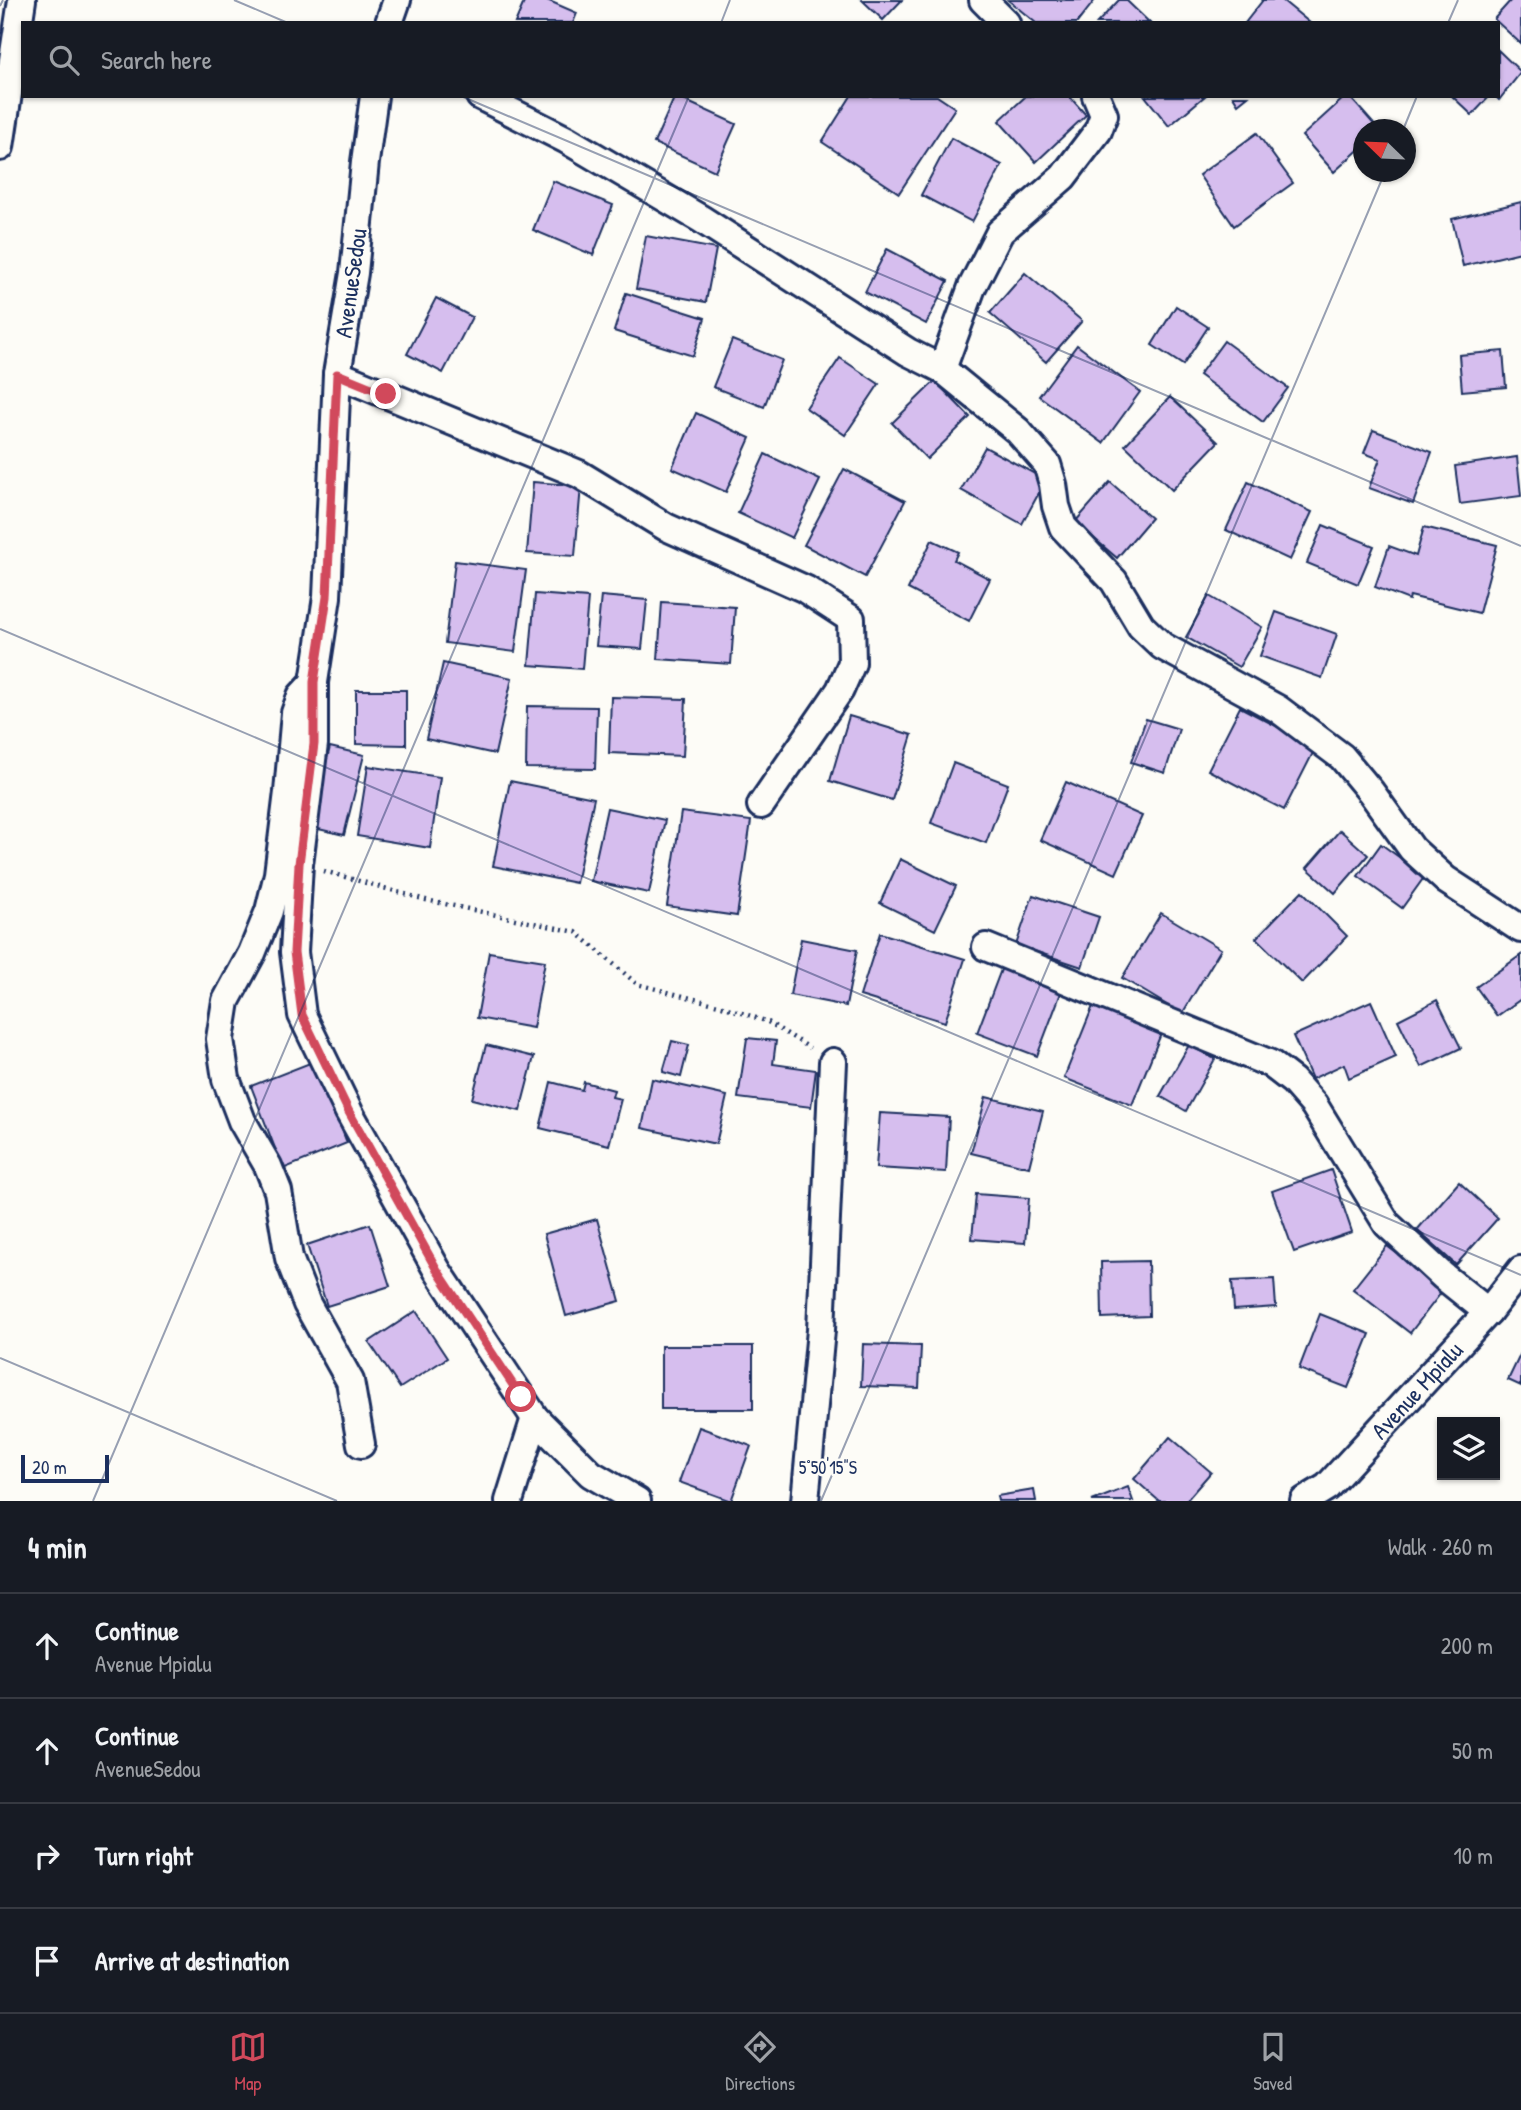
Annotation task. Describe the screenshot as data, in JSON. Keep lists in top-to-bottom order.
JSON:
{
  "streets": {
    "street": ["AvenueSedou", "Avenue Mpialu"]
  },
  "scale_bar": "20 m",
  "north": "top left",
  "page": {
    "search": "Search here",
    "scale": "20 m",
    "heading": ["4 min", "Walk · 260 m"],
    "list": [
      ["Continue", "Avenue Mpialu", "200 m"],
      ["Continue", "AvenueSedou", "50 m"],
      ["Turn right", "10 m"],
      "Arrive at destination"
    ],
    "nav": ["Map", "Directions", "Saved"]
  },
  "coordinates": ["5°50'15\"S"]
}
